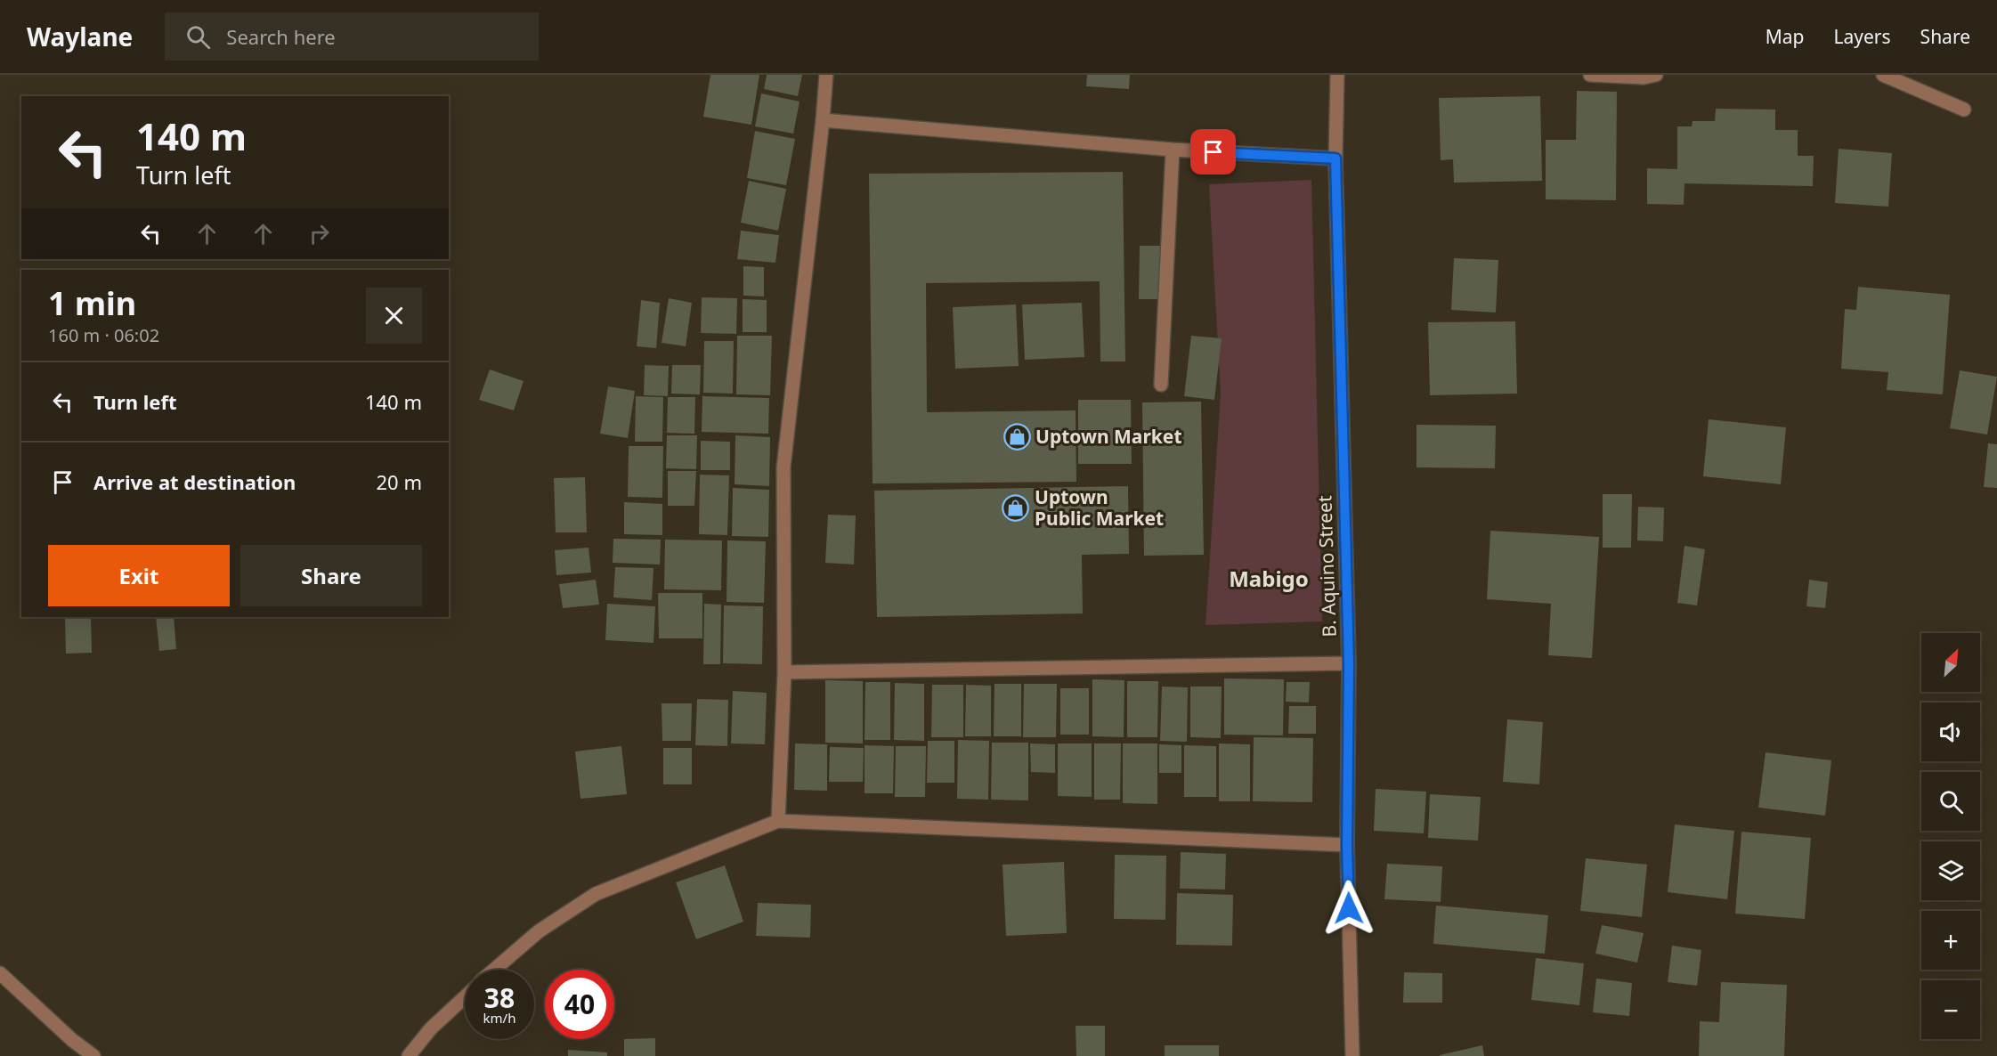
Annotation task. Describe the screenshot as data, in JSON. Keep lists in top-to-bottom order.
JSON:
{
  "streets": {
    "street": ["B. Aquino Street"]
  },
  "districts": ["Mabigo"],
  "places": {
    "shop": ["Uptown Market", "Uptown Public Market"]
  },
  "north": "top right",
  "page": {
    "header": "Waylane",
    "search": "Search here",
    "nav": ["Map", "Layers", "Share"],
    "turn": ["140 m", "Turn left"],
    "heading": ["1 min", "160 m · 06:02"],
    "list": [
      {
        "name": "Turn left",
        "value": "140 m"
      },
      {
        "name": "Arrive at destination",
        "value": "20 m"
      }
    ],
    "buttons": ["Exit", "Share"],
    "map_buttons": ["+", "−"],
    "speed": "38 km/h",
    "limit": "40"
  }
}
